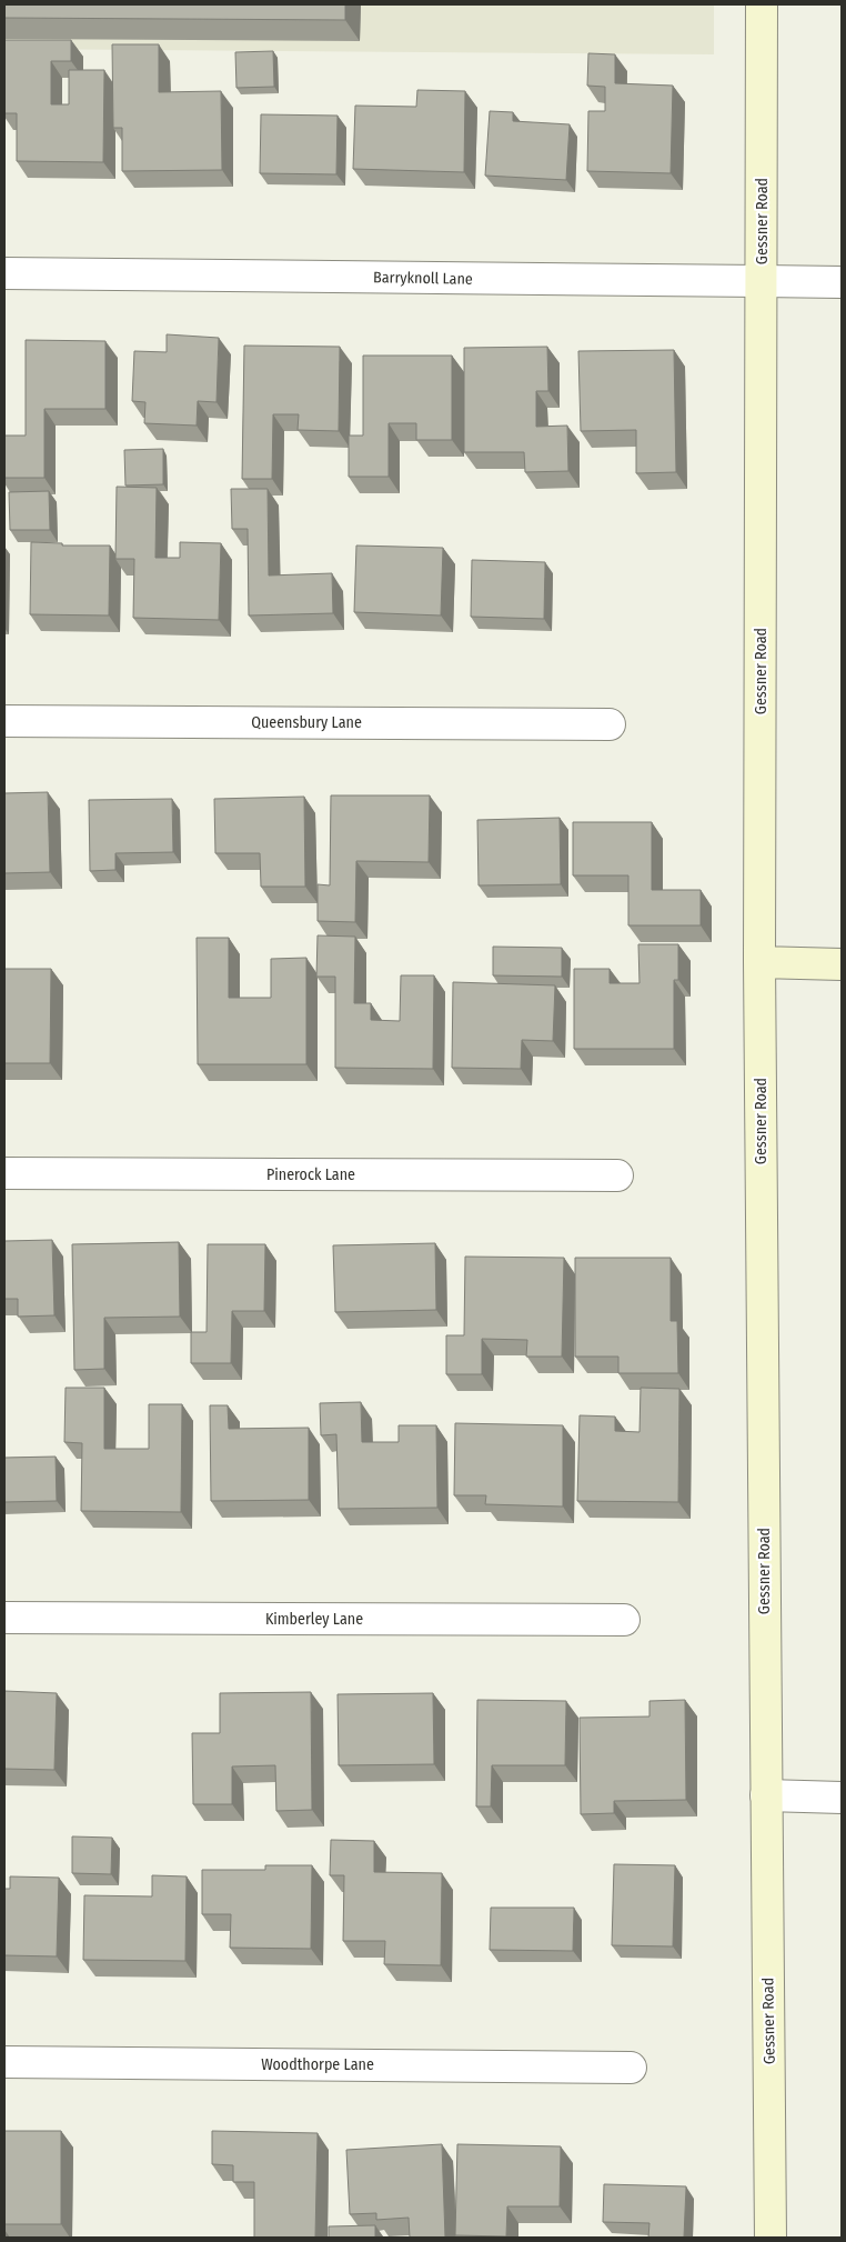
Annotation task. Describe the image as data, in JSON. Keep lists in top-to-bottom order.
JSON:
{
  "streets": {
    "main road": ["Gessner Road"],
    "street": [
      "Barryknoll Lane",
      "Queensbury Lane",
      "Pinerock Lane",
      "Kimberley Lane",
      "Woodthorpe Lane"
    ]
  },
  "crossings": [
    ["Gessner Road", "Barryknoll Lane"]
  ]
}
